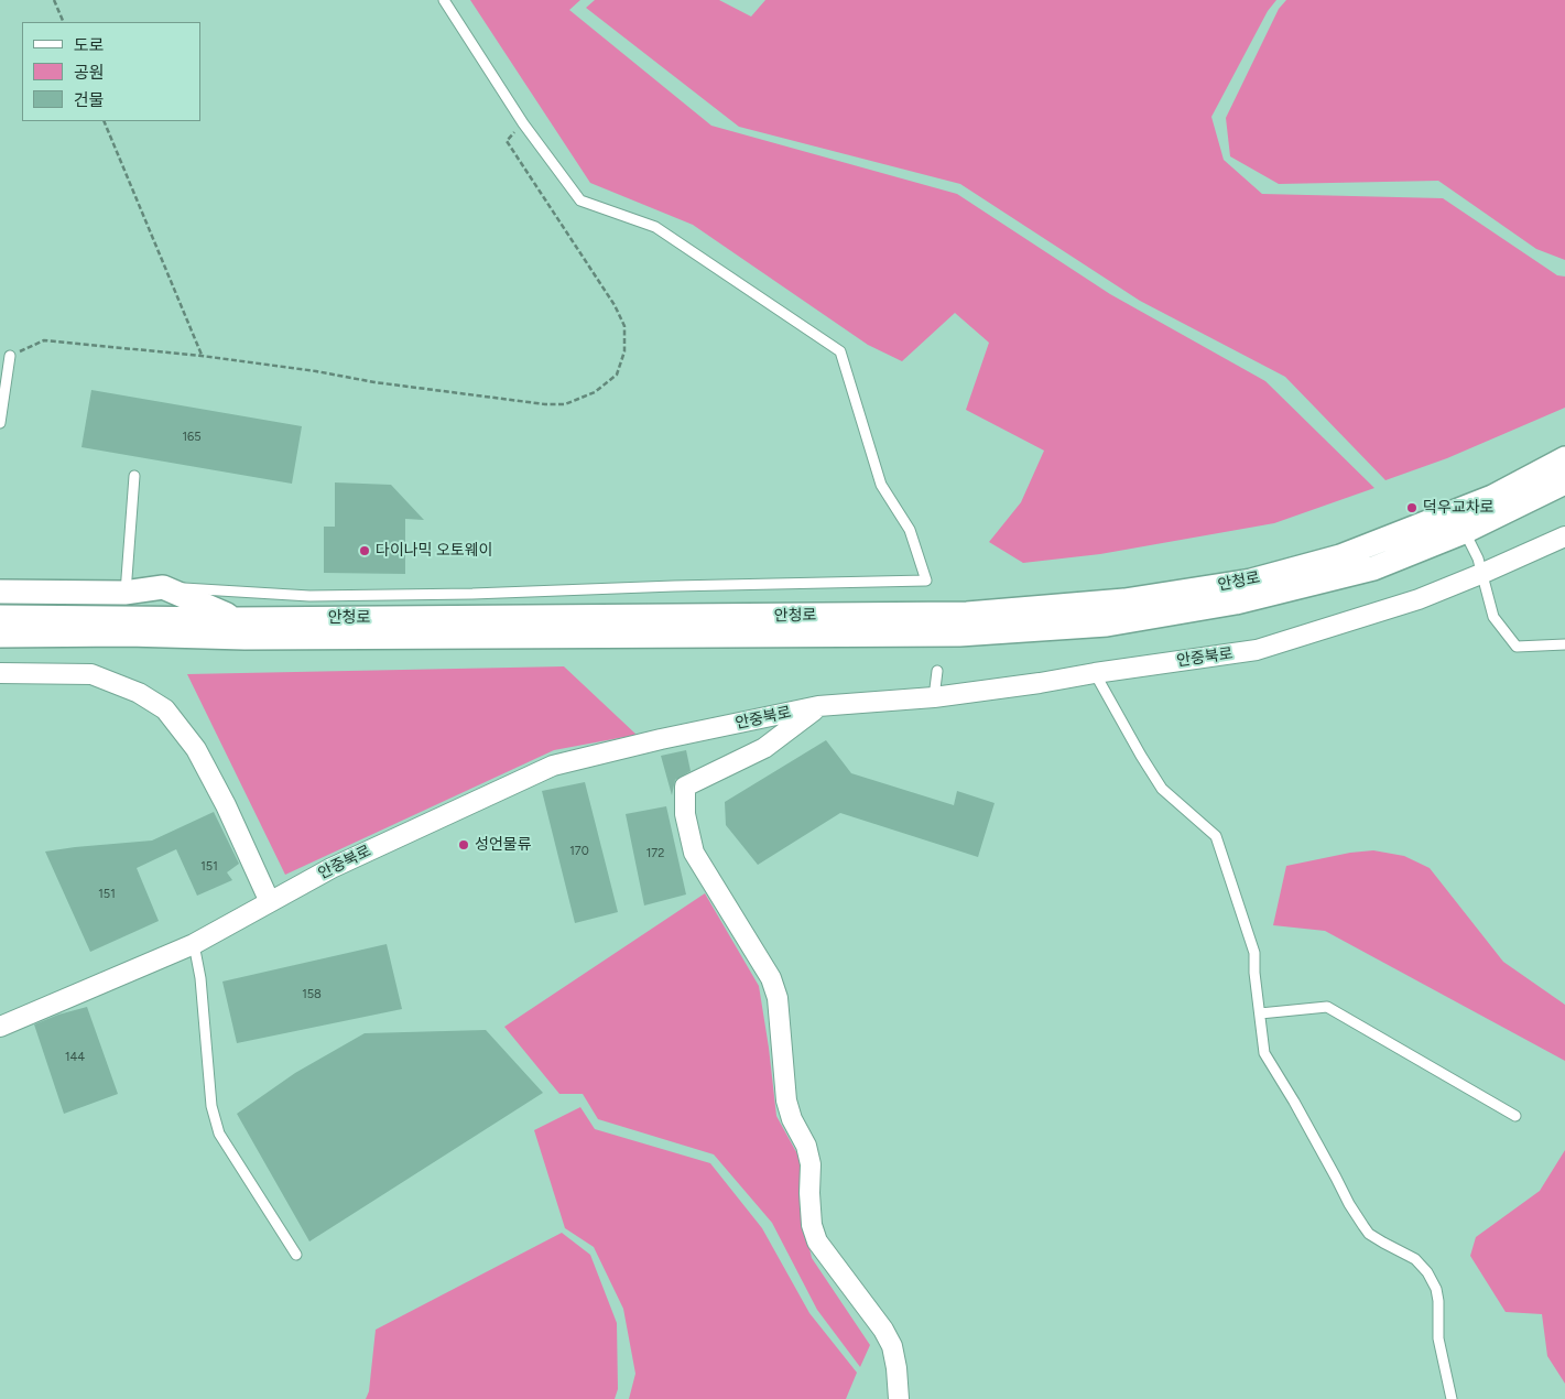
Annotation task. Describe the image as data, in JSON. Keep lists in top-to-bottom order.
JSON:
{
  "streets": {
    "street": ["안청로", "안중북로"]
  },
  "places": ["덕우교차로", "다이나믹 오토웨이", "성언물류"],
  "house_numbers": [
    "165",
    "170",
    "172",
    "151",
    "151",
    "158",
    "144"
  ],
  "legend": ["도로", "공원", "건물"]
}
